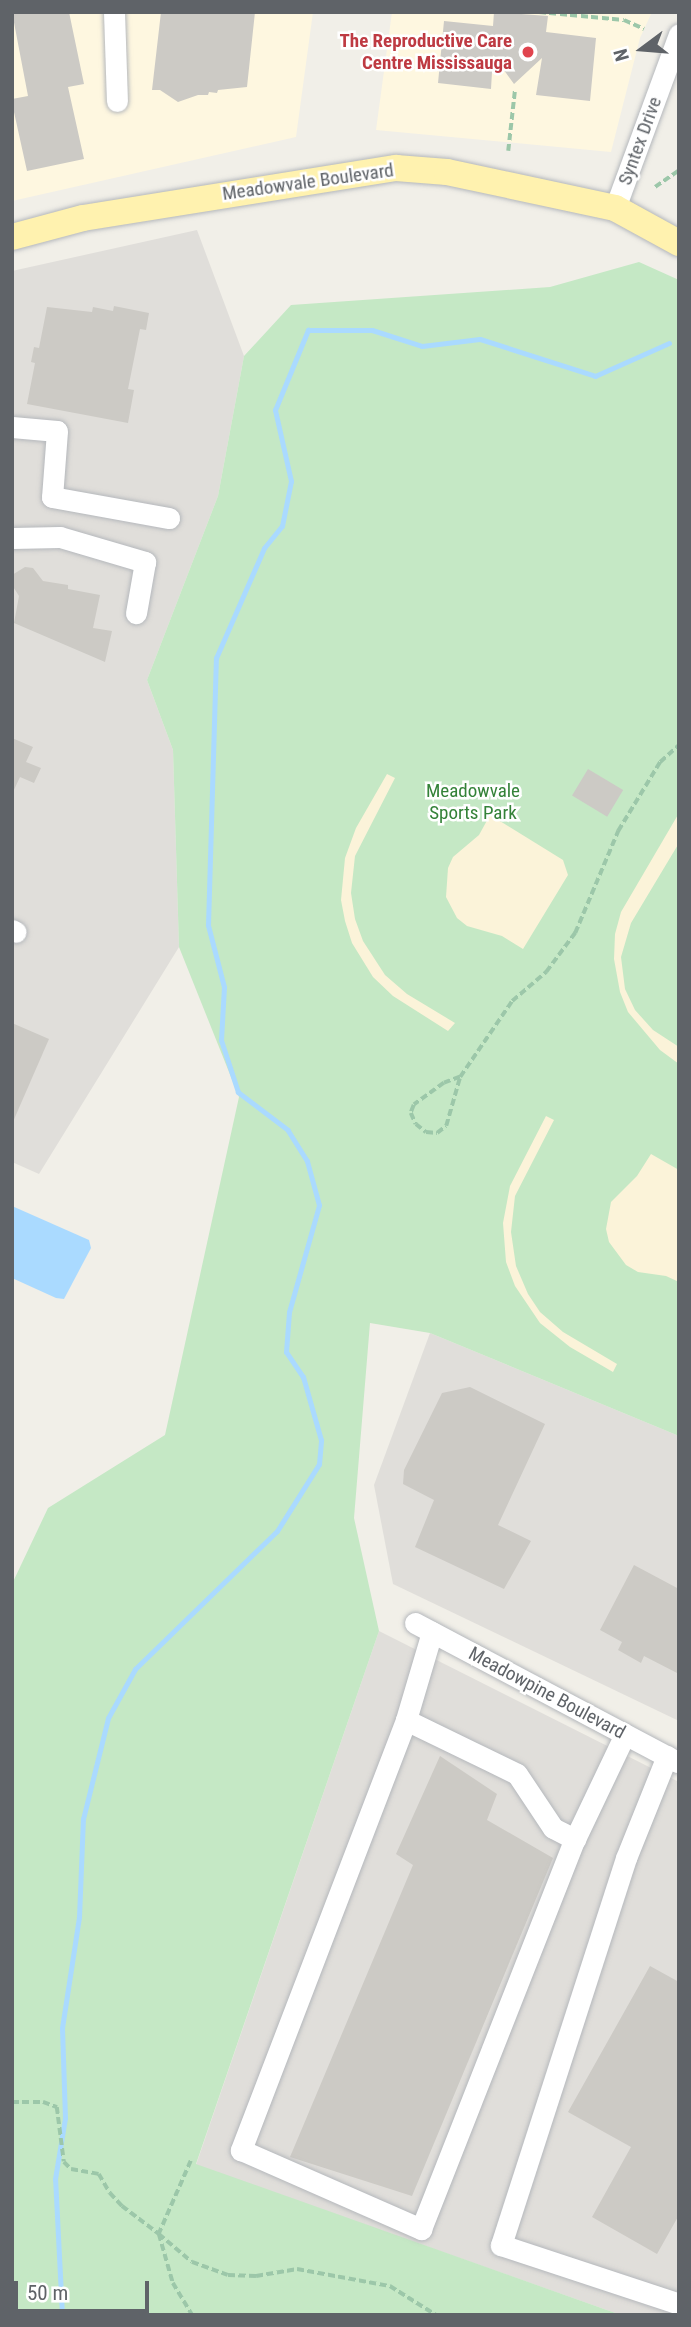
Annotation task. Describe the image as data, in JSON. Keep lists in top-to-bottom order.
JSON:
{
  "streets": {
    "main road": ["Meadowvale Boulevard"],
    "street": ["Syntex Drive", "Meadowpine Boulevard"]
  },
  "crossings": [
    ["Syntex Drive", "Meadowvale Boulevard"]
  ],
  "parks": ["Meadowvale Sports Park"],
  "places": ["The Reproductive Care Centre Mississauga"],
  "scale_bar": "50 m",
  "north": "left"
}
